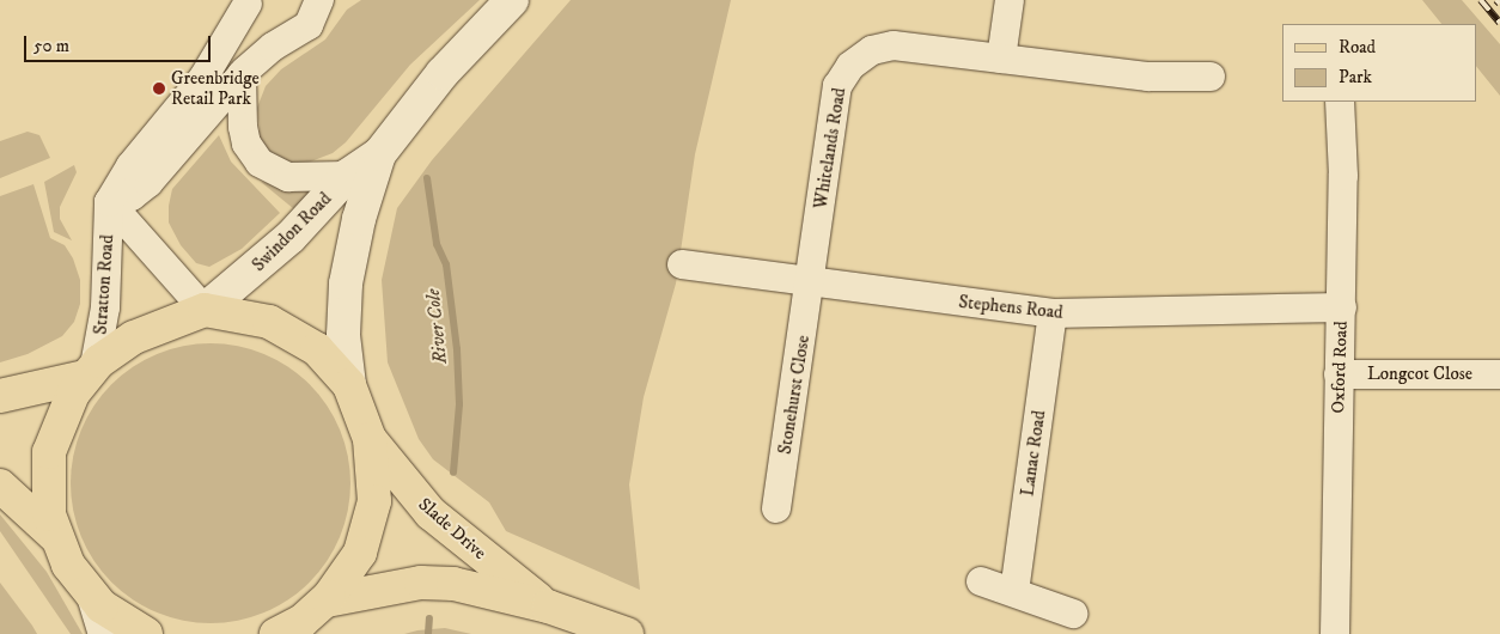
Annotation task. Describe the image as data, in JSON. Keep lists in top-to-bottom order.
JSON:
{
  "streets": {
    "main road": ["Swindon Road", "Slade Drive"],
    "street": [
      "Whitelands Road",
      "Stratton Road",
      "Stephens Road",
      "Oxford Road",
      "Longcot Close",
      "Stonehurst Close",
      "Lanac Road"
    ]
  },
  "crossings": [
    ["Whitelands Road", "Stephens Road"],
    ["Whitelands Road", "Stonehurst Close"],
    ["Swindon Road", "Stratton Road"],
    ["Stephens Road", "Oxford Road"],
    ["Stephens Road", "Stonehurst Close"],
    ["Stephens Road", "Lanac Road"],
    ["Oxford Road", "Longcot Close"]
  ],
  "water": ["River Cole"],
  "places": ["Greenbridge Retail Park"],
  "legend": ["Road", "Park"],
  "scale_bar": "50 m"
}
